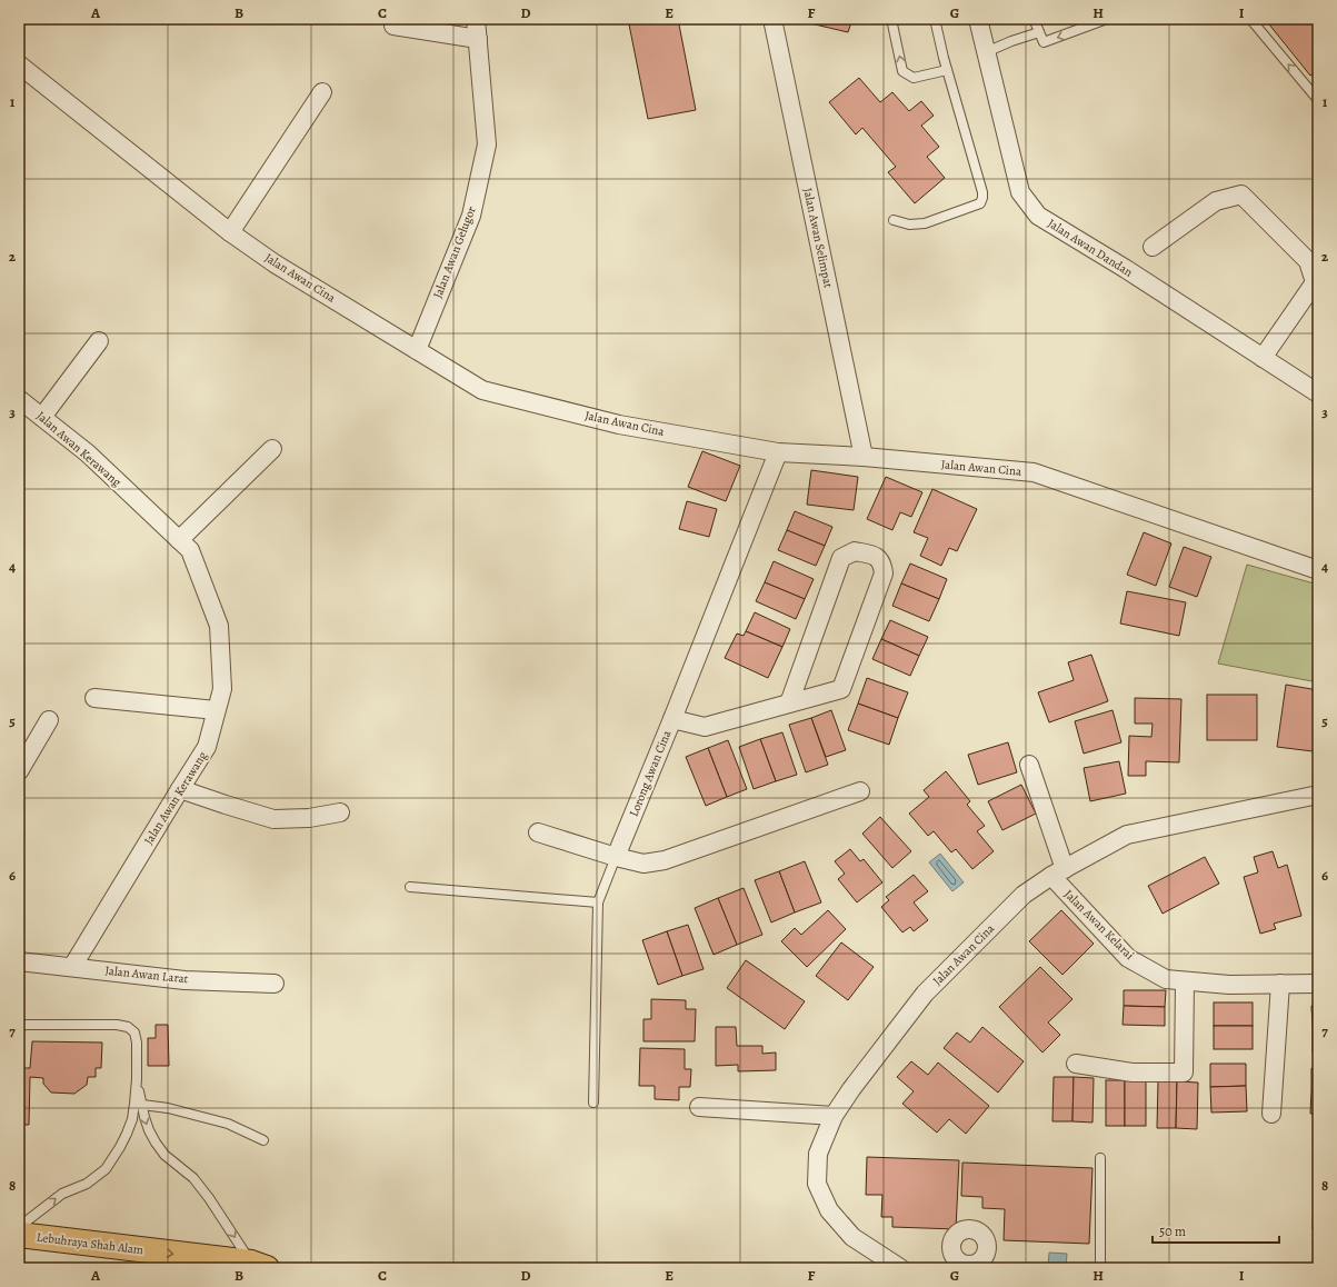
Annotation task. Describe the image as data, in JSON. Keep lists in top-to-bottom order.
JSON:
{
  "streets": {
    "highway": ["Lebuhraya Shah Alam"],
    "street": [
      "Jalan Awan Selimpat",
      "Jalan Awan Dandan",
      "Jalan Awan Gelugor",
      "Jalan Awan Cina",
      "Jalan Awan Kerawang",
      "Lorong Awan Cina",
      "Jalan Awan Kelarai",
      "Jalan Awan Larat"
    ]
  },
  "crossings": [
    ["Jalan Awan Selimpat", "Jalan Awan Cina"],
    ["Jalan Awan Gelugor", "Jalan Awan Cina"],
    ["Jalan Awan Cina", "Lorong Awan Cina"],
    ["Jalan Awan Cina", "Jalan Awan Kelarai"],
    ["Jalan Awan Kerawang", "Jalan Awan Larat"]
  ],
  "one_way": ["Lebuhraya Shah Alam"],
  "scale_bar": "50 m",
  "grid": {
    "columns": [
      "A",
      "B",
      "C",
      "D",
      "E",
      "F",
      "G",
      "H",
      "I"
    ],
    "rows": [
      "1",
      "2",
      "3",
      "4",
      "5",
      "6",
      "7",
      "8"
    ]
  }
}
